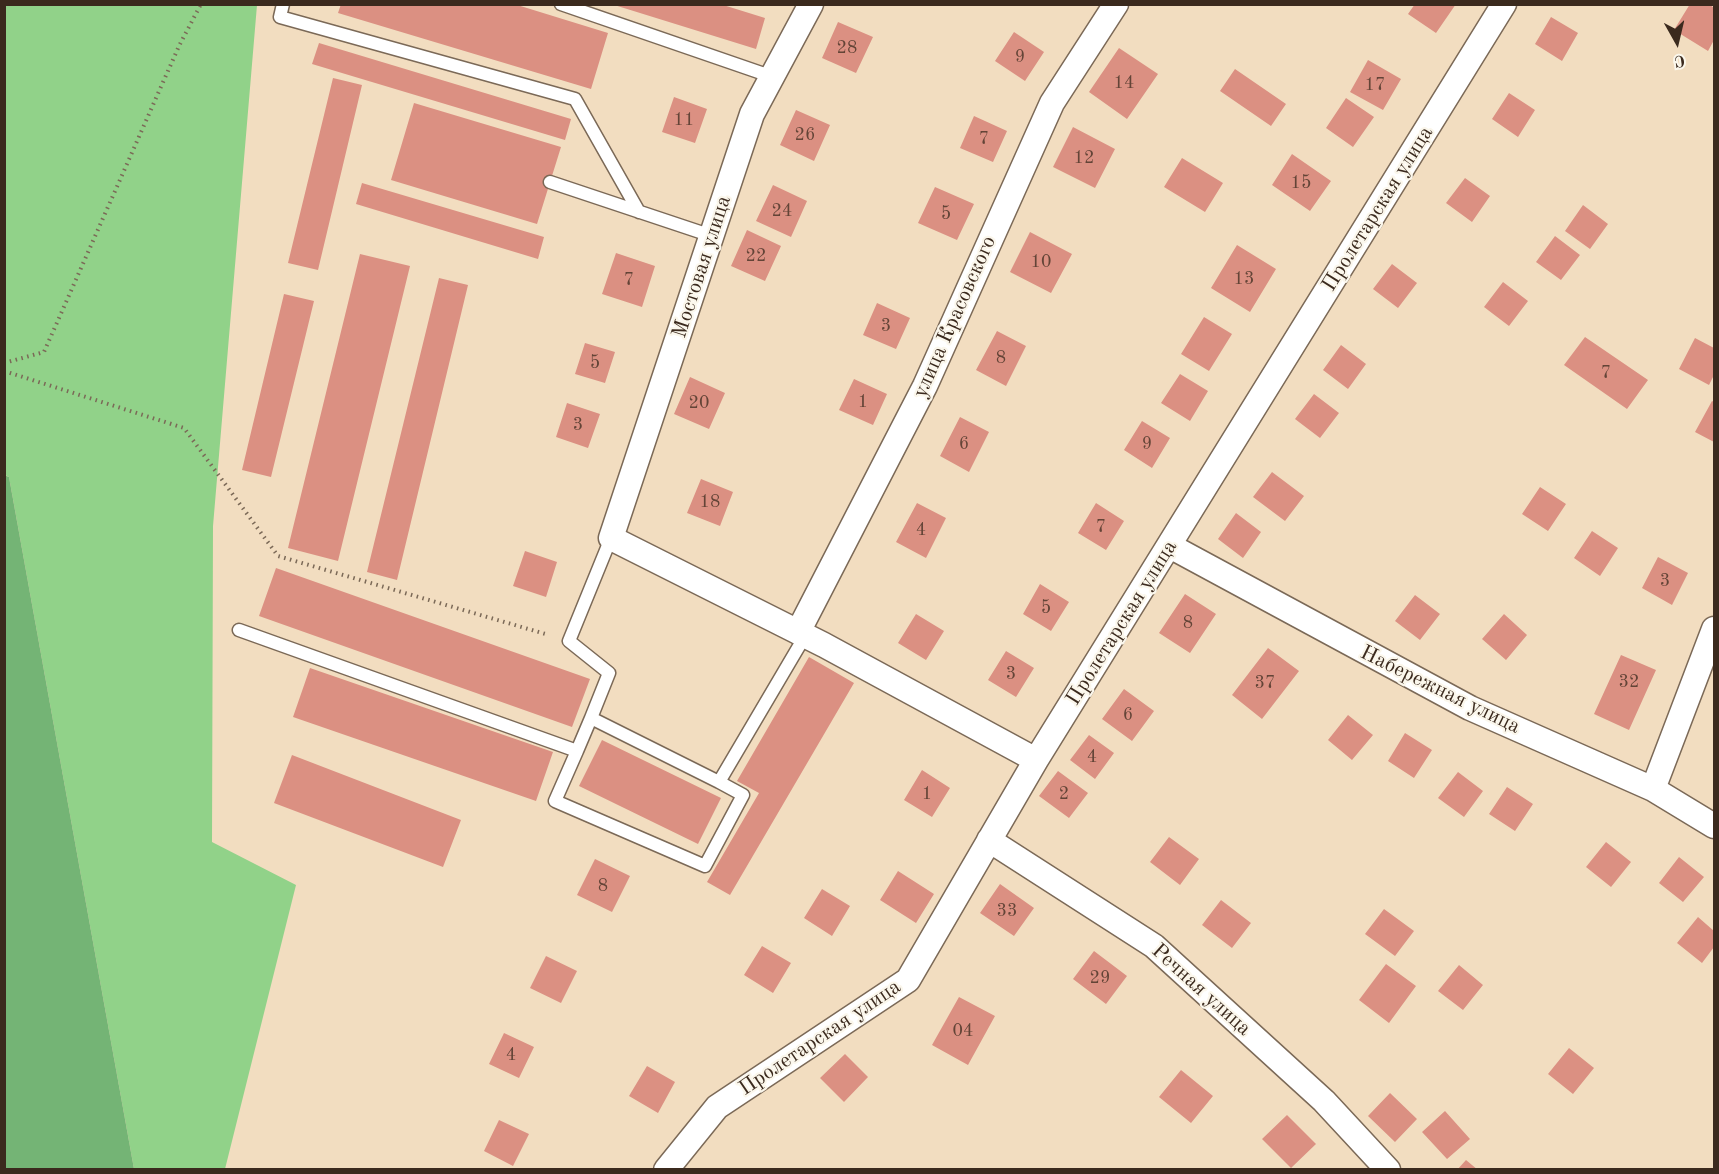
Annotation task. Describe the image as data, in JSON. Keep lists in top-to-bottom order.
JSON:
{
  "streets": {
    "street": [
      "Пролетарская улица",
      "Мостовая улица",
      "улица Красовского",
      "Набережная улица",
      "Речная улица"
    ]
  },
  "crossings": [
    ["Пролетарская улица", "Набережная улица"],
    ["Пролетарская улица", "Речная улица"]
  ],
  "house_numbers": [
    "28",
    "9",
    "14",
    "17",
    "11",
    "26",
    "7",
    "12",
    "15",
    "24",
    "5",
    "22",
    "10",
    "13",
    "7",
    "3",
    "8",
    "5",
    "7",
    "1",
    "20",
    "3",
    "6",
    "9",
    "18",
    "7",
    "4",
    "3",
    "5",
    "8",
    "3",
    "32",
    "37",
    "6",
    "4",
    "1",
    "2",
    "8",
    "33",
    "29",
    "04",
    "4"
  ],
  "north": "bottom"
}
